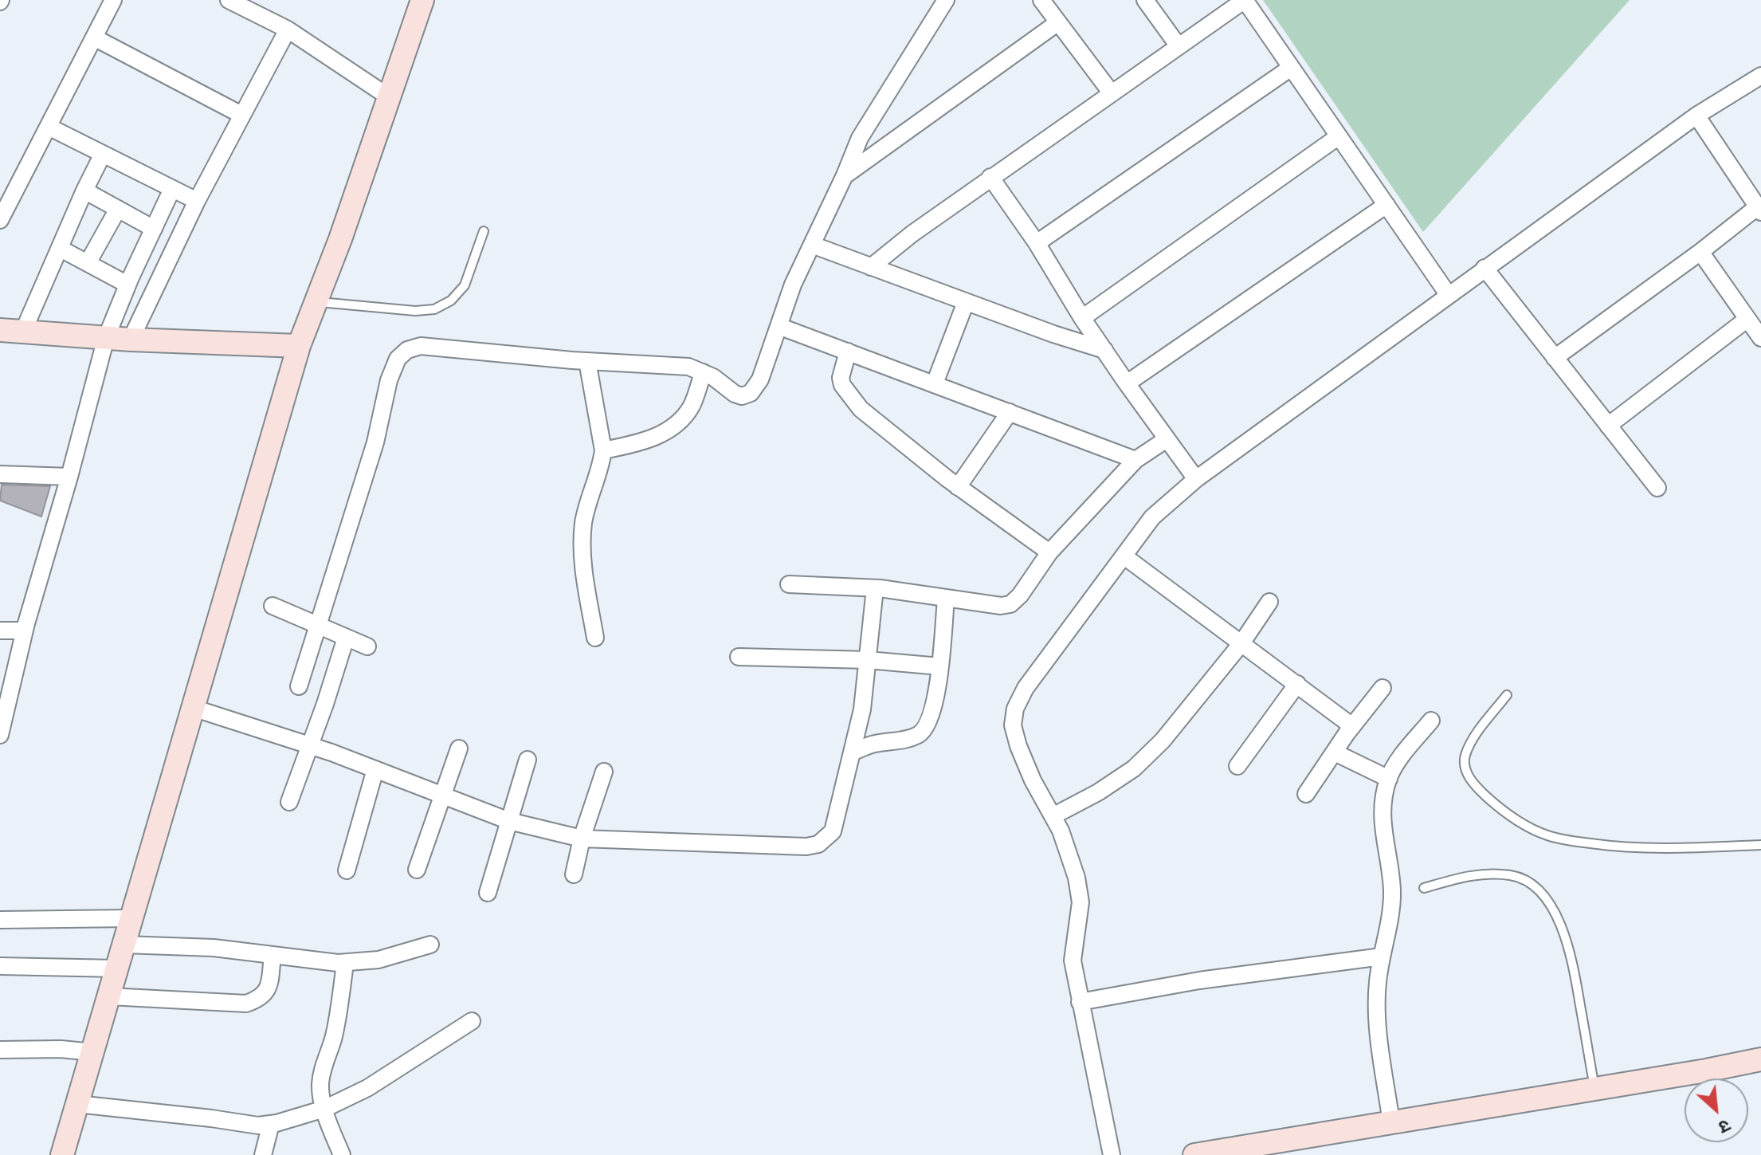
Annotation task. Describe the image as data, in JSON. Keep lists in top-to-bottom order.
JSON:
{
  "north": "bottom right"
}
